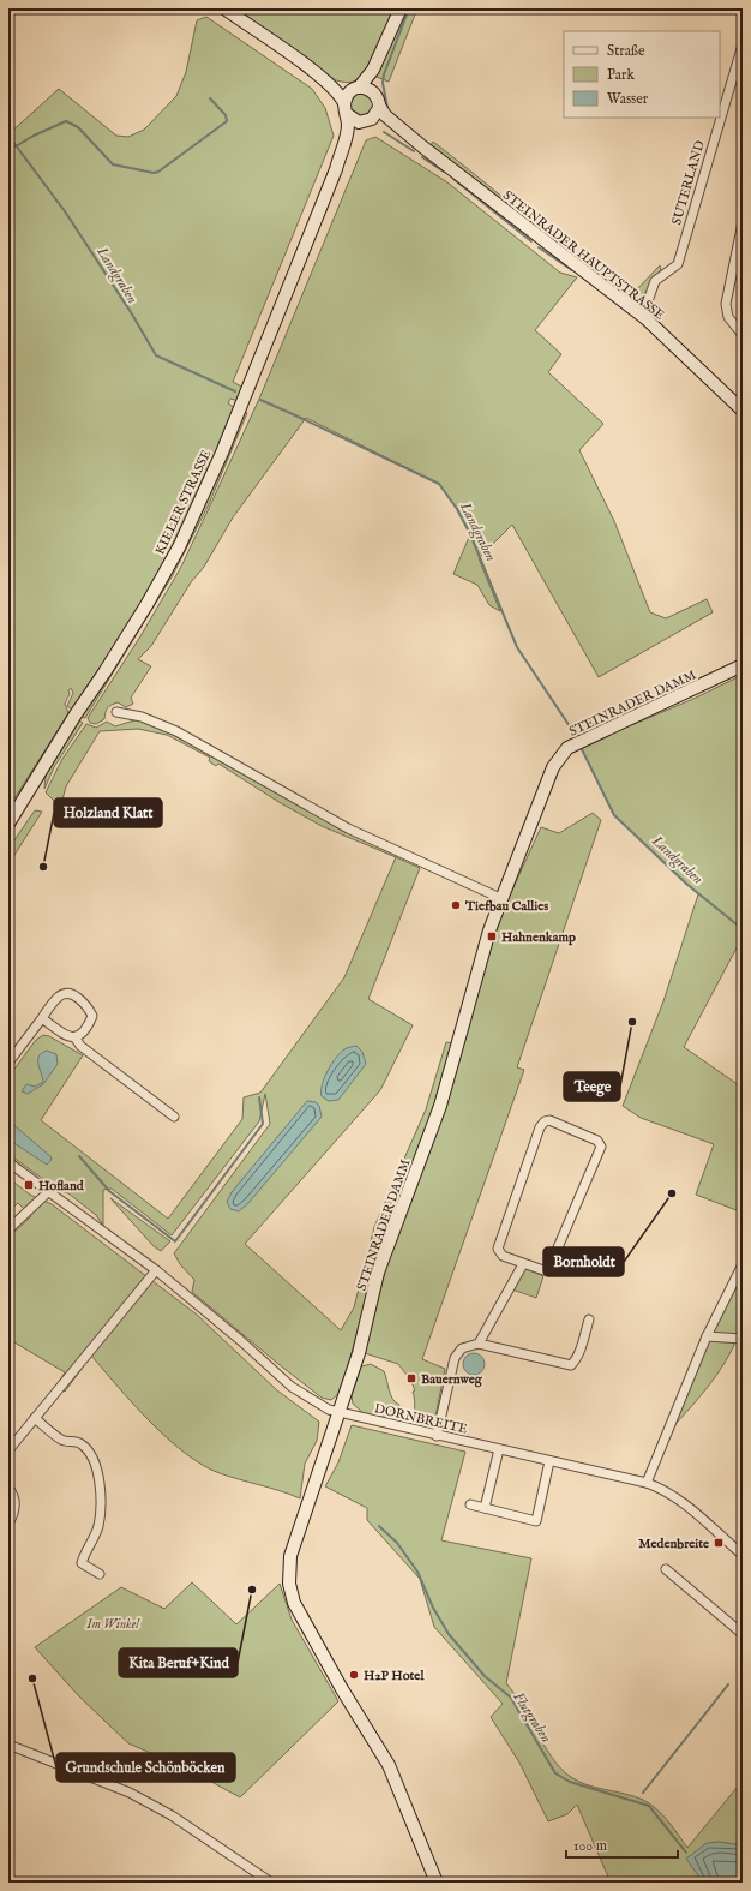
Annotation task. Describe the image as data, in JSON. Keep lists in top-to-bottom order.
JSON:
{
  "streets": {
    "main road": ["STEINRADER HAUPTSTRASSE", "KIELER STRASSE", "STEINRADER DAMM"],
    "street": ["SUTERLAND", "DORNBREITE"]
  },
  "crossings": [
    ["SUTERLAND", "STEINRADER HAUPTSTRASSE"],
    ["STEINRADER HAUPTSTRASSE", "KIELER STRASSE"],
    ["STEINRADER DAMM", "DORNBREITE"]
  ],
  "water": ["Landgraben", "Flutgraben"],
  "parks": ["Im Winkel"],
  "places": {
    "other": [
      "Holzland Klatt",
      "Tiefbau Callies",
      "Teege",
      "Bornholdt",
      "Kita Beruf+Kind",
      "H2P Hotel",
      "Grundschule Schönböcken"
    ],
    "transit": [
      "Hahnenkamp",
      "Hofland",
      "Bauernweg",
      "Medenbreite"
    ]
  },
  "legend": ["Straße", "Park", "Wasser"],
  "scale_bar": "100 m"
}
